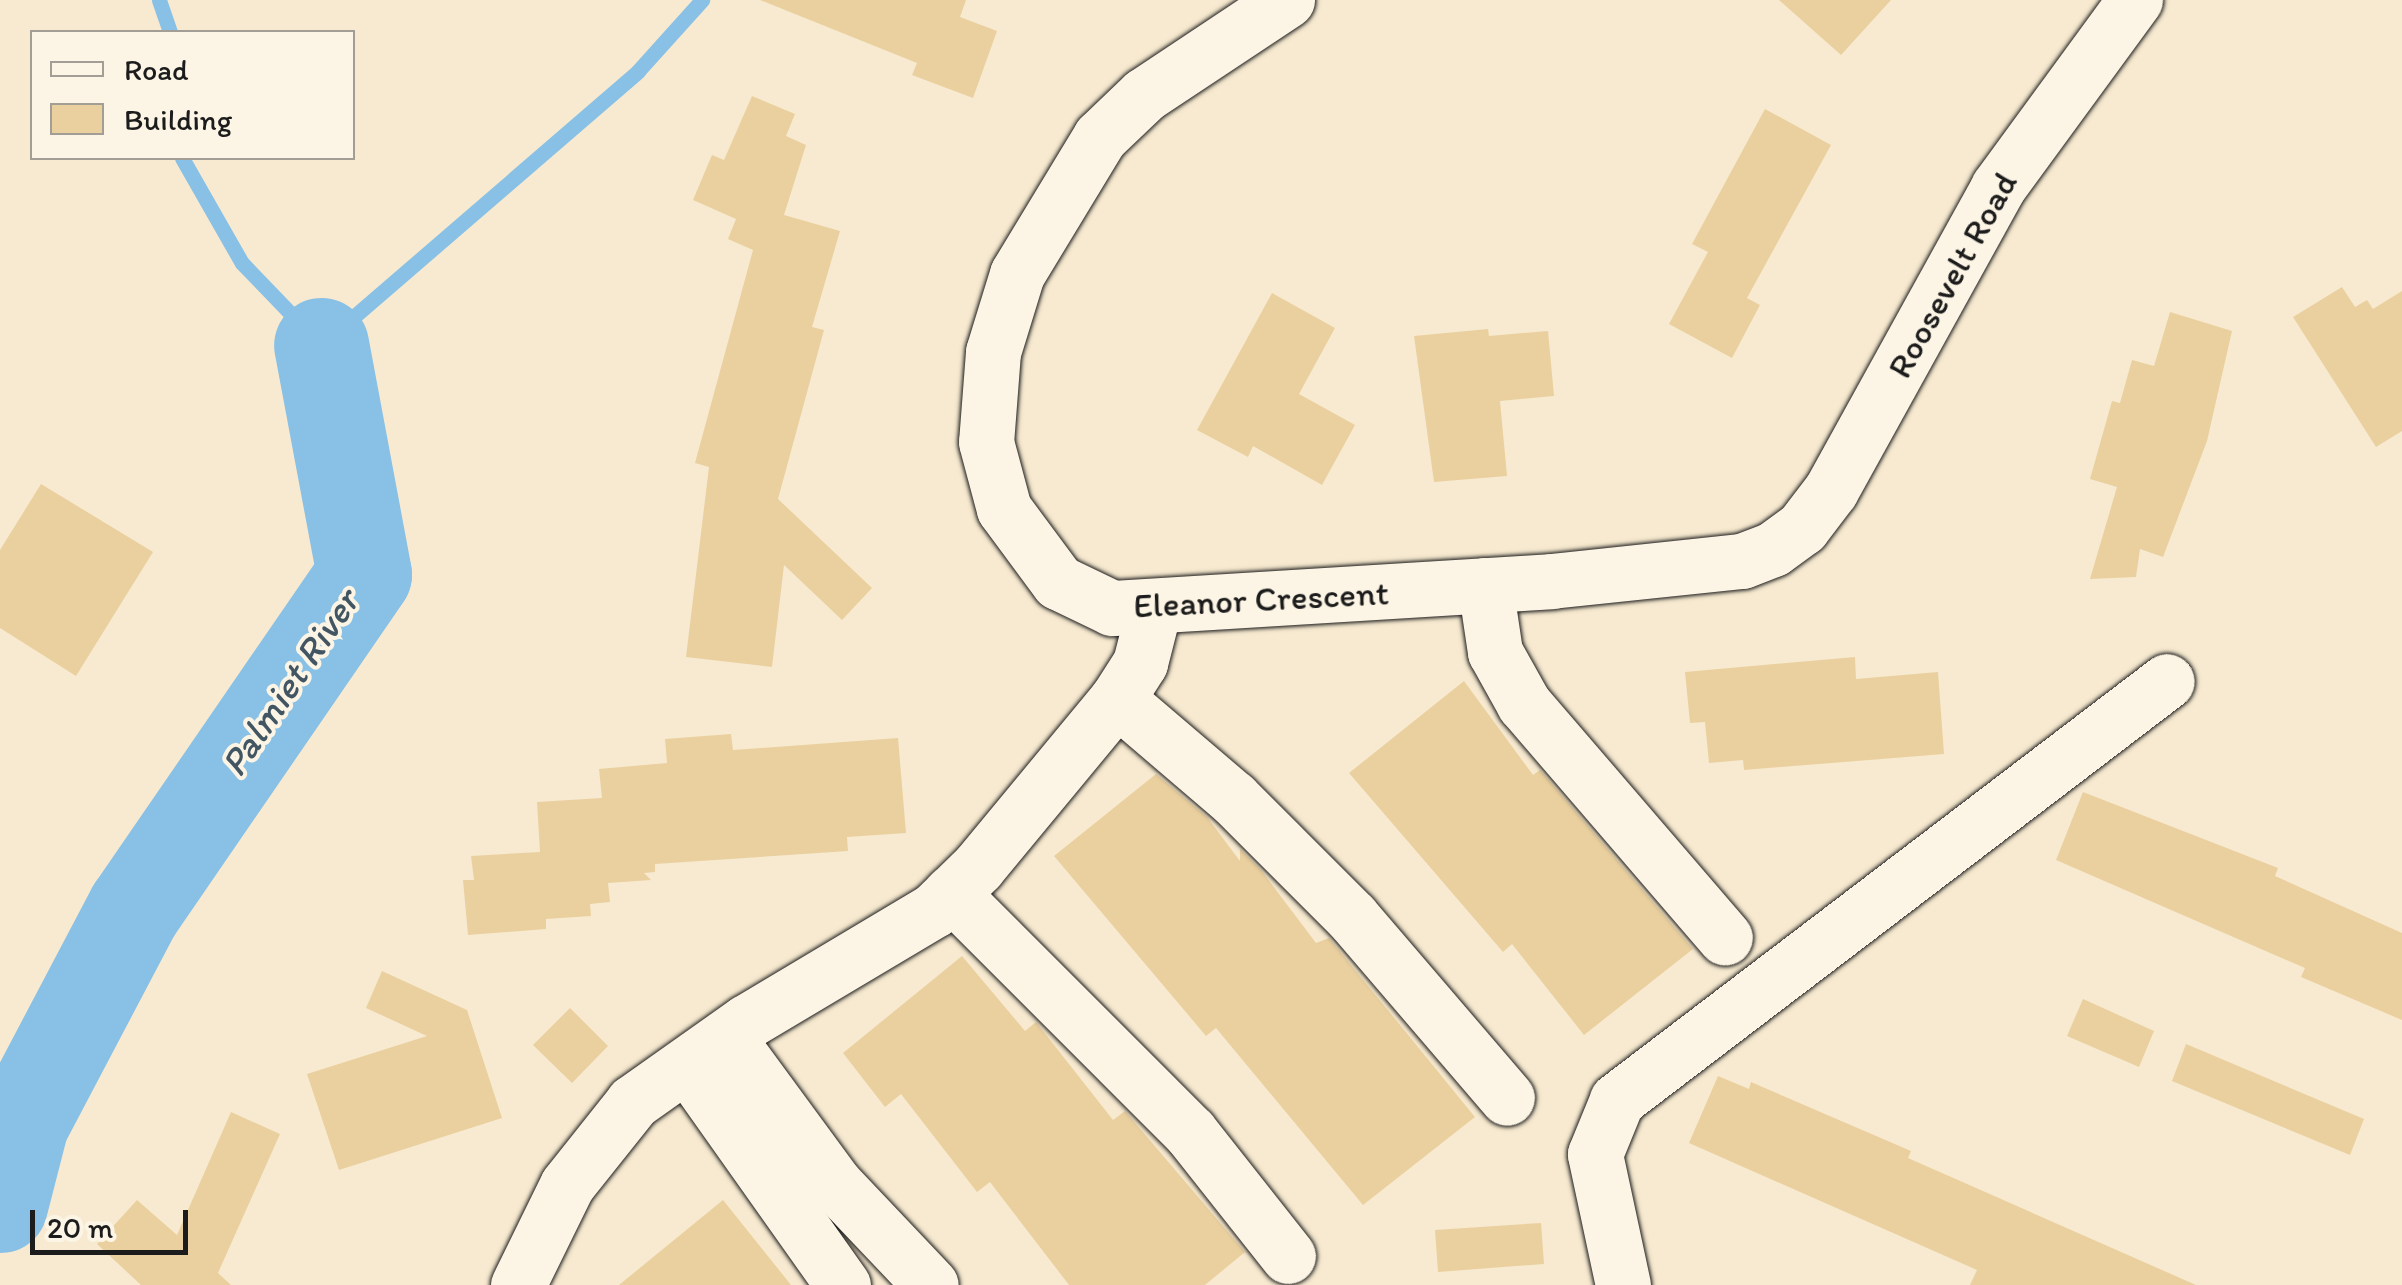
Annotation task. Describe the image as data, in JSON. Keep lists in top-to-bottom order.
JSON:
{
  "streets": {
    "street": ["Roosevelt Road", "Eleanor Crescent"]
  },
  "crossings": [
    ["Roosevelt Road", "Eleanor Crescent"]
  ],
  "water": ["Palmiet River"],
  "legend": ["Road", "Building"],
  "scale_bar": "20 m"
}
